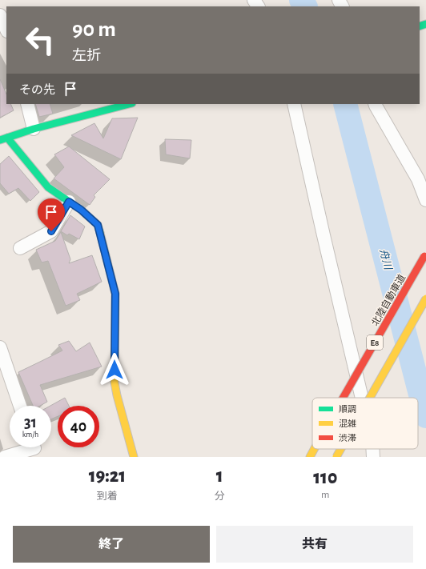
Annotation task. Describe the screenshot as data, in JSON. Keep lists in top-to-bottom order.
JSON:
{
  "streets": {
    "main road": ["北陸自動車道", "E8"]
  },
  "water": ["舟川"],
  "legend": ["順調", "混雑", "渋滞"],
  "page": {
    "turn": ["90 m", "左折"],
    "then": "その先",
    "speed": "31 km/h",
    "limit": "40",
    "eta": [
      "19:21",
      "到着",
      "1",
      "分",
      "110",
      "m"
    ],
    "buttons": ["終了", "共有"]
  }
}
